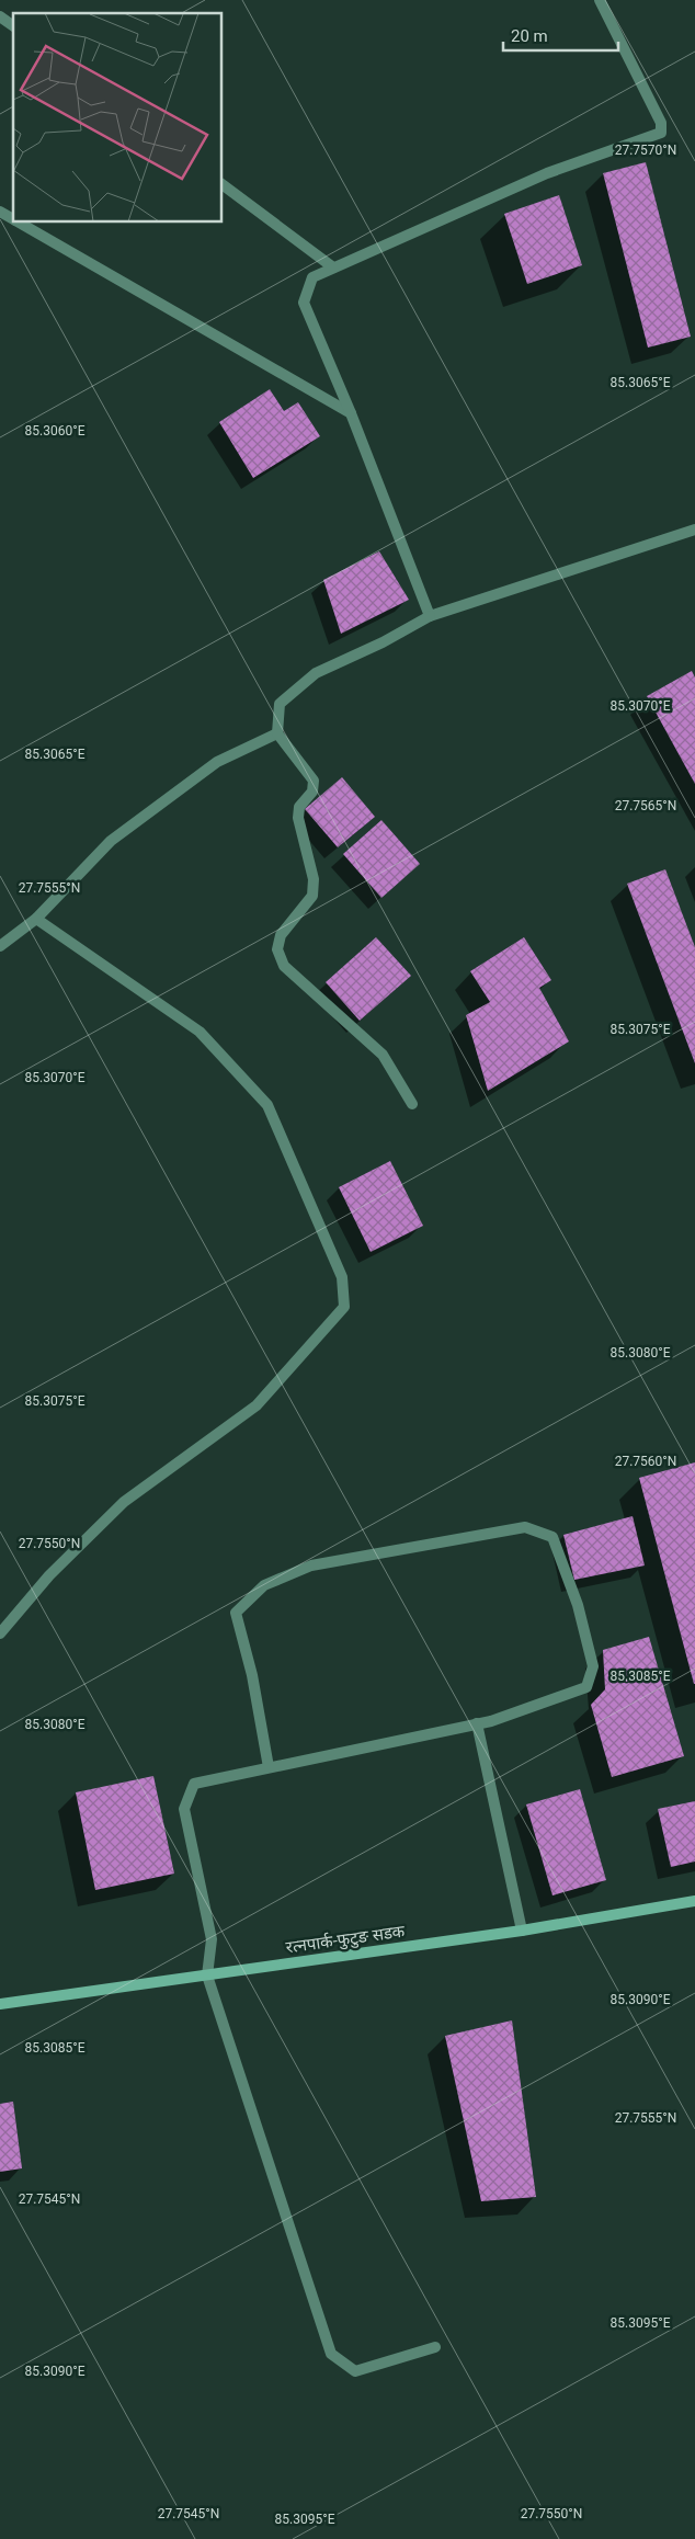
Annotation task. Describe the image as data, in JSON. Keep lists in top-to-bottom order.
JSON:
{
  "streets": {
    "street": ["रत्नपार्क-फुटुङ सडक"]
  },
  "scale_bar": "20 m",
  "coordinates": [
    "27.7570°N",
    "85.3065°E",
    "85.3060°E",
    "85.3070°E",
    "27.7565°N",
    "27.7555°N",
    "85.3075°E",
    "85.3080°E",
    "27.7560°N",
    "27.7550°N",
    "85.3085°E",
    "85.3090°E",
    "27.7545°N",
    "85.3095°E"
  ]
}
